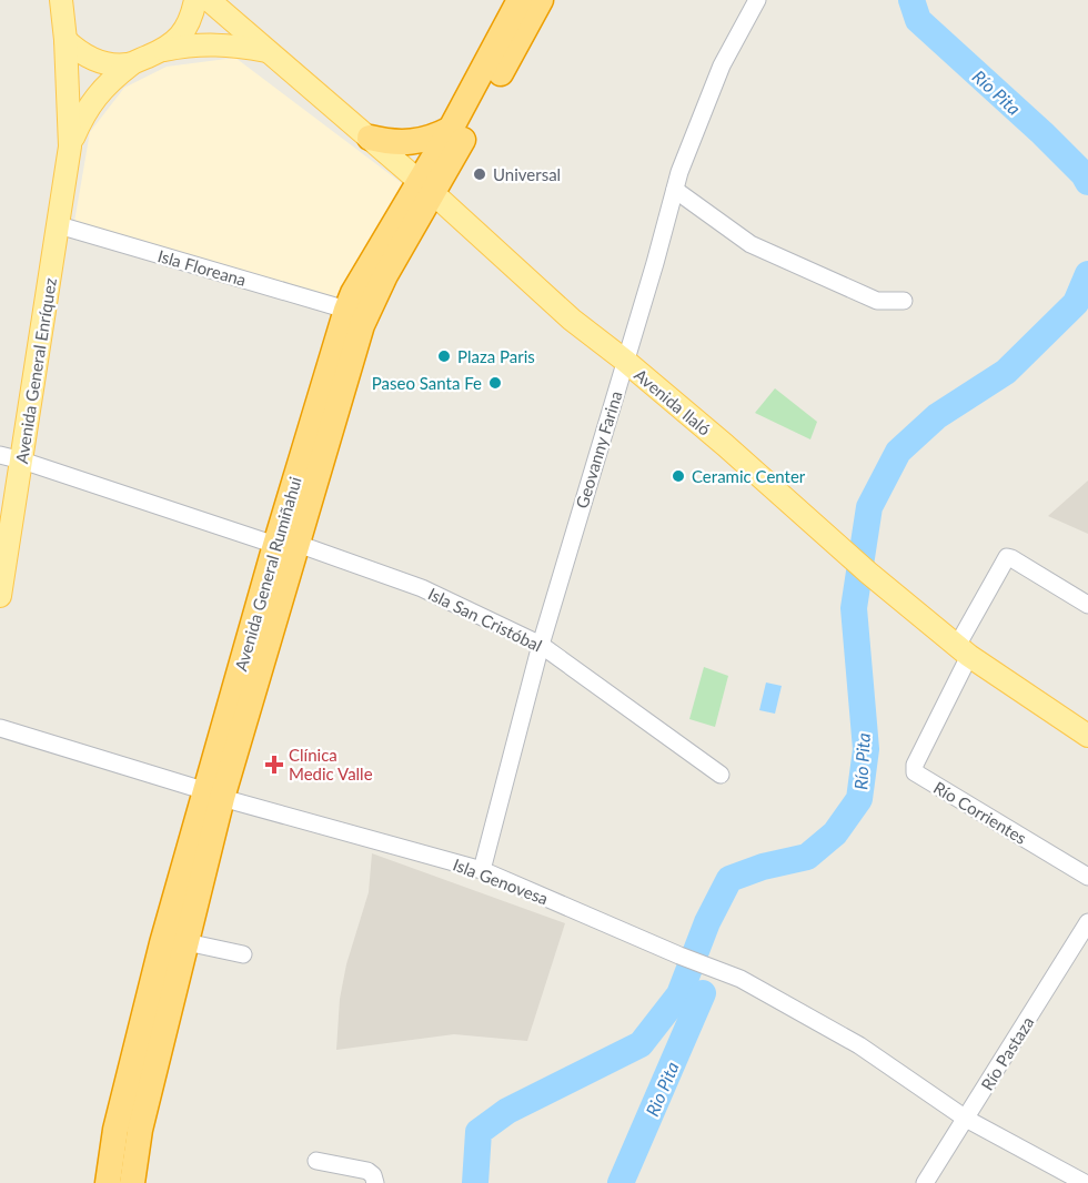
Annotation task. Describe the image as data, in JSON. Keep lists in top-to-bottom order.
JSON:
{
  "streets": {
    "highway": ["Avenida General Rumiñahui"],
    "main road": ["Avenida General Enríquez", "Avenida Ilaló"],
    "street": [
      "Isla Floreana",
      "Geovanny Farina",
      "Isla San Cristóbal",
      "Río Corrientes",
      "Isla Genovesa",
      "Río Pastaza"
    ]
  },
  "crossings": [
    ["Isla Floreana", "Avenida General Enríquez"],
    ["Isla Floreana", "Avenida General Rumiñahui"],
    ["Avenida General Enríquez", "Isla San Cristóbal"],
    ["Avenida Ilaló", "Geovanny Farina"],
    ["Avenida Ilaló", "Avenida General Rumiñahui"],
    ["Avenida Ilaló", "Río Corrientes"],
    ["Geovanny Farina", "Isla San Cristóbal"],
    ["Geovanny Farina", "Isla Genovesa"],
    ["Avenida General Rumiñahui", "Isla San Cristóbal"],
    ["Avenida General Rumiñahui", "Isla Genovesa"],
    ["Isla Genovesa", "Río Pastaza"]
  ],
  "water": ["Río Pita", "Rio Pita"],
  "places": {
    "other": [
      "Universal",
      "Plaza Paris",
      "Paseo Santa Fe",
      "Ceramic Center"
    ],
    "health": ["Clínica Medic Valle"]
  }
}
